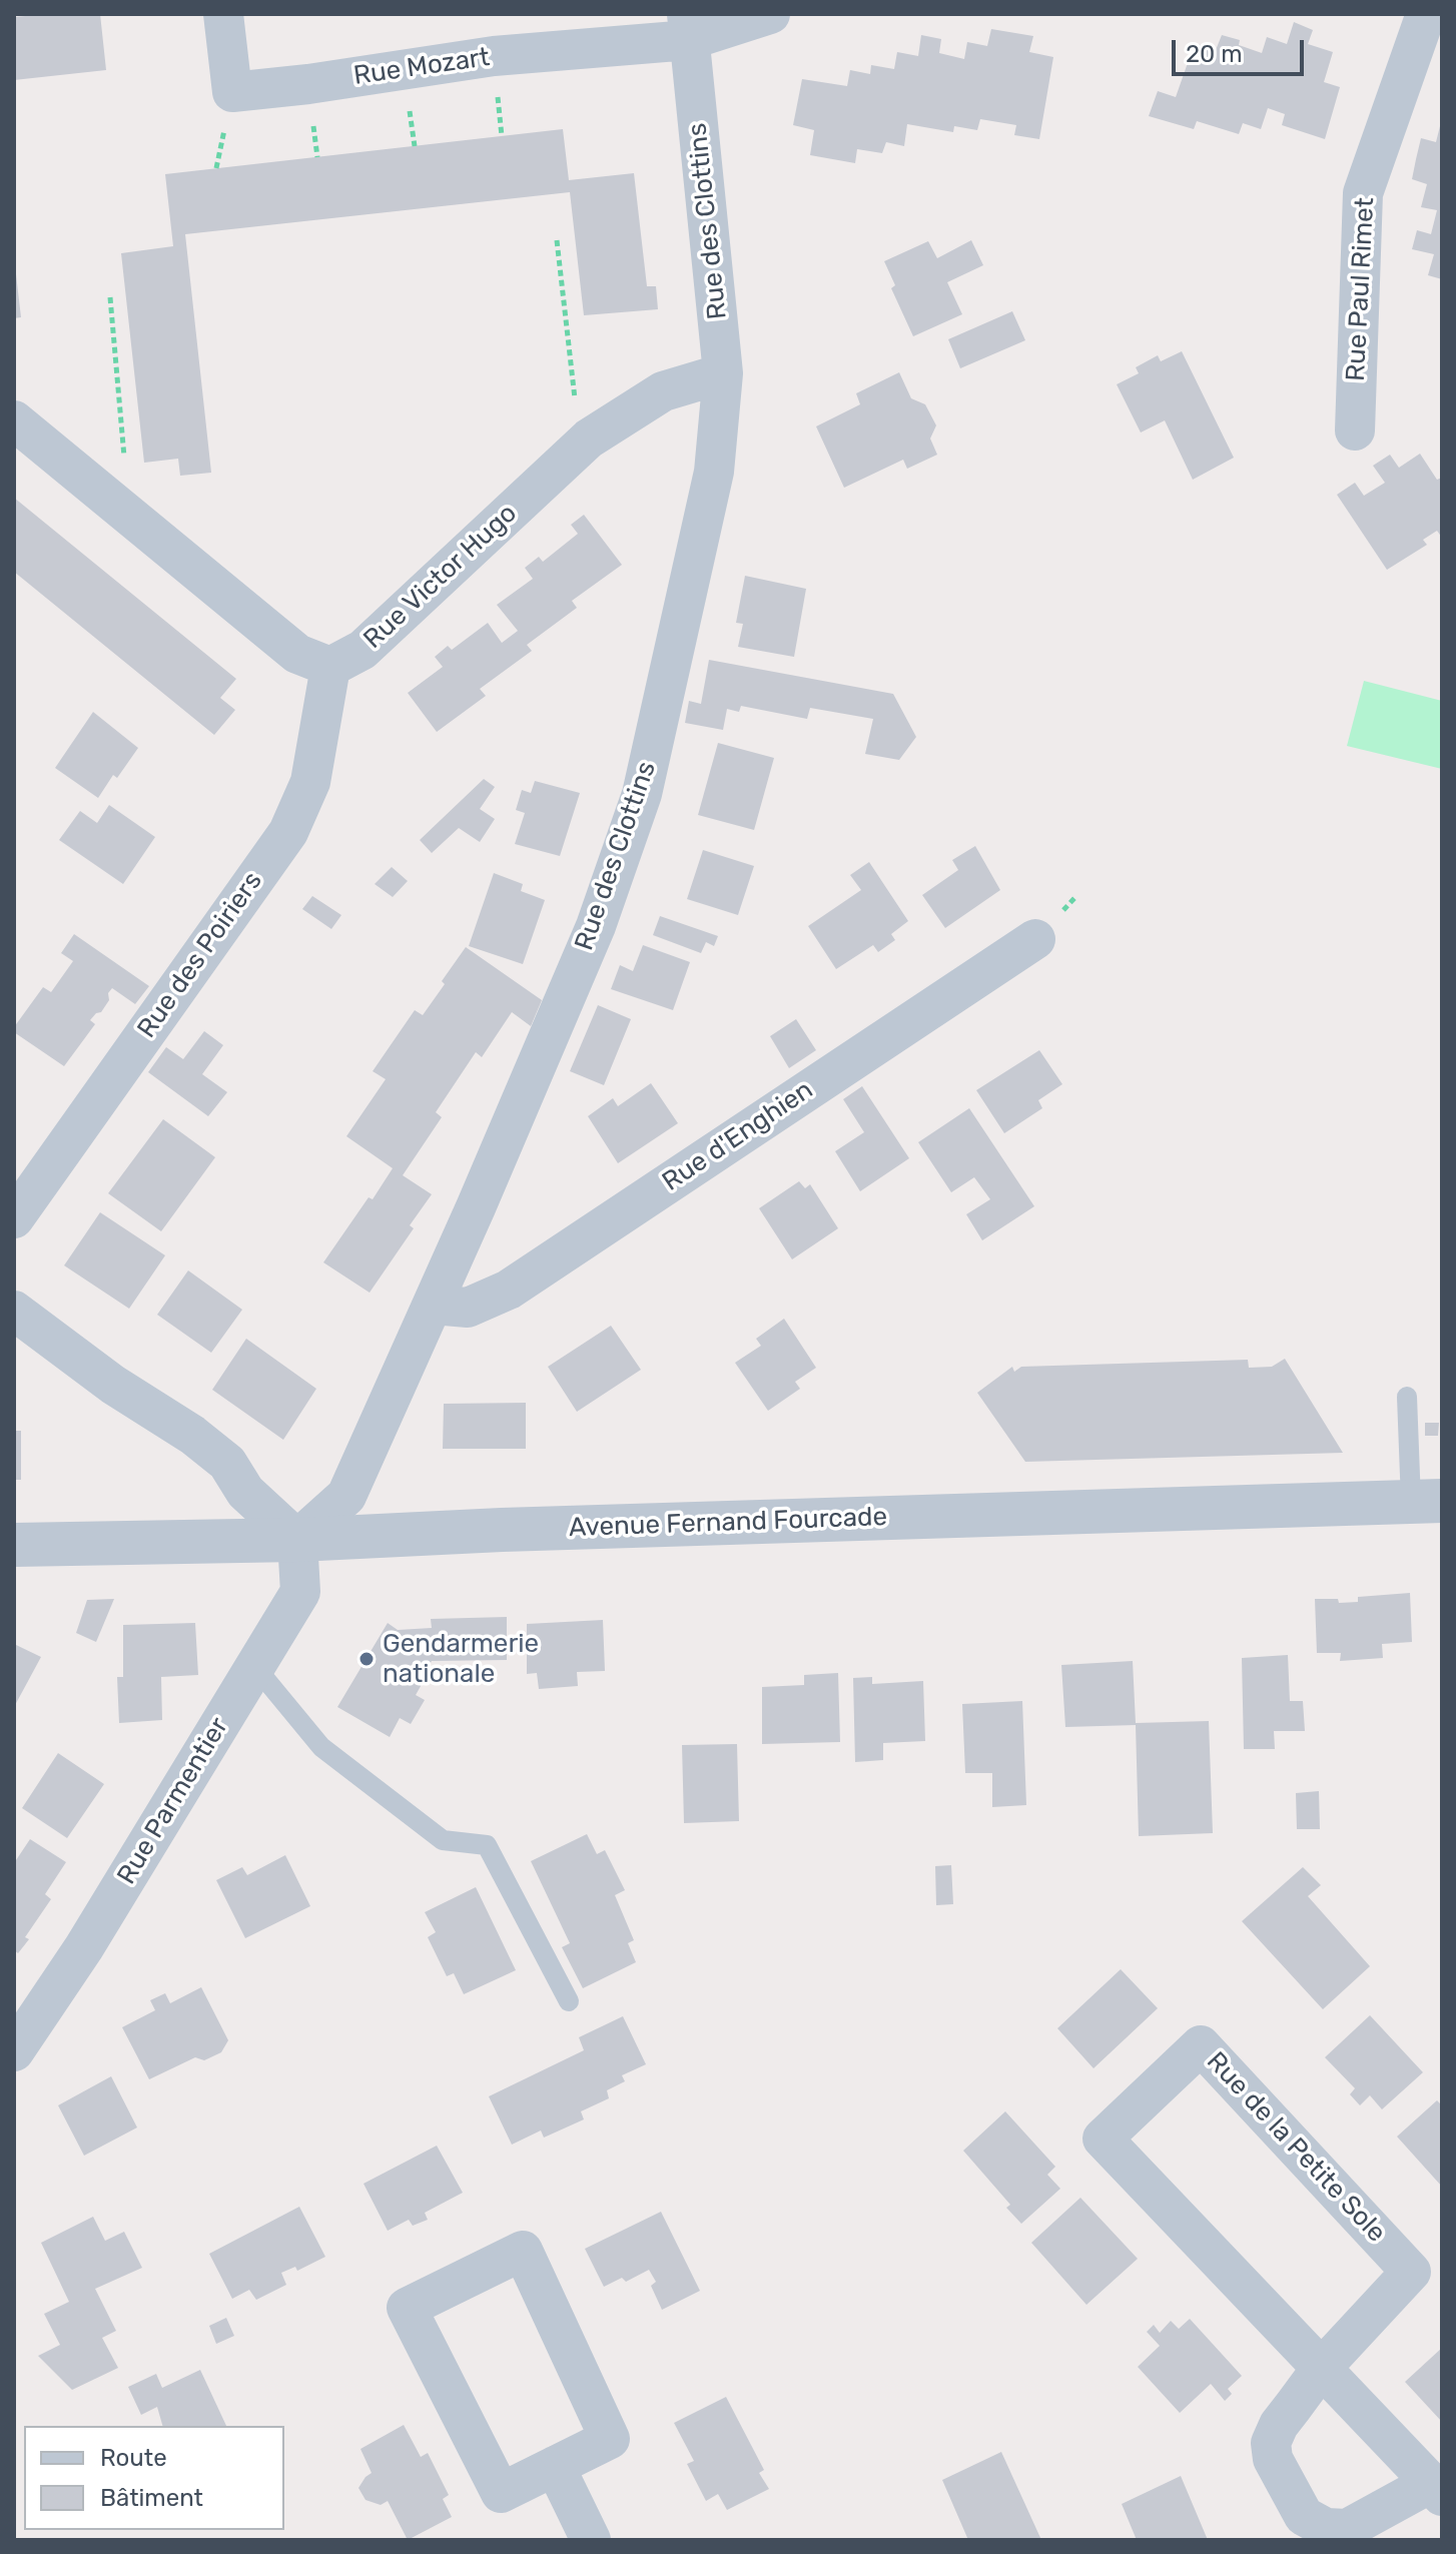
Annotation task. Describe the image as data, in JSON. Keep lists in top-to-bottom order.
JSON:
{
  "streets": {
    "street": [
      "Rue Mozart",
      "Rue des Clottins",
      "Rue Paul Rimet",
      "Rue Victor Hugo",
      "Rue des Poiriers",
      "Rue d'Enghien",
      "Avenue Fernand Fourcade",
      "Rue Parmentier",
      "Rue de la Petite Sole"
    ]
  },
  "crossings": [
    ["Rue Mozart", "Rue des Clottins"],
    ["Rue des Clottins", "Rue Victor Hugo"],
    ["Rue des Clottins", "Rue d'Enghien"],
    ["Rue des Clottins", "Avenue Fernand Fourcade"],
    ["Rue des Clottins", "Rue Parmentier"],
    ["Rue Victor Hugo", "Rue des Poiriers"],
    ["Avenue Fernand Fourcade", "Rue Parmentier"]
  ],
  "places": ["Gendarmerie nationale"],
  "legend": ["Route", "Bâtiment"],
  "scale_bar": "20 m"
}
